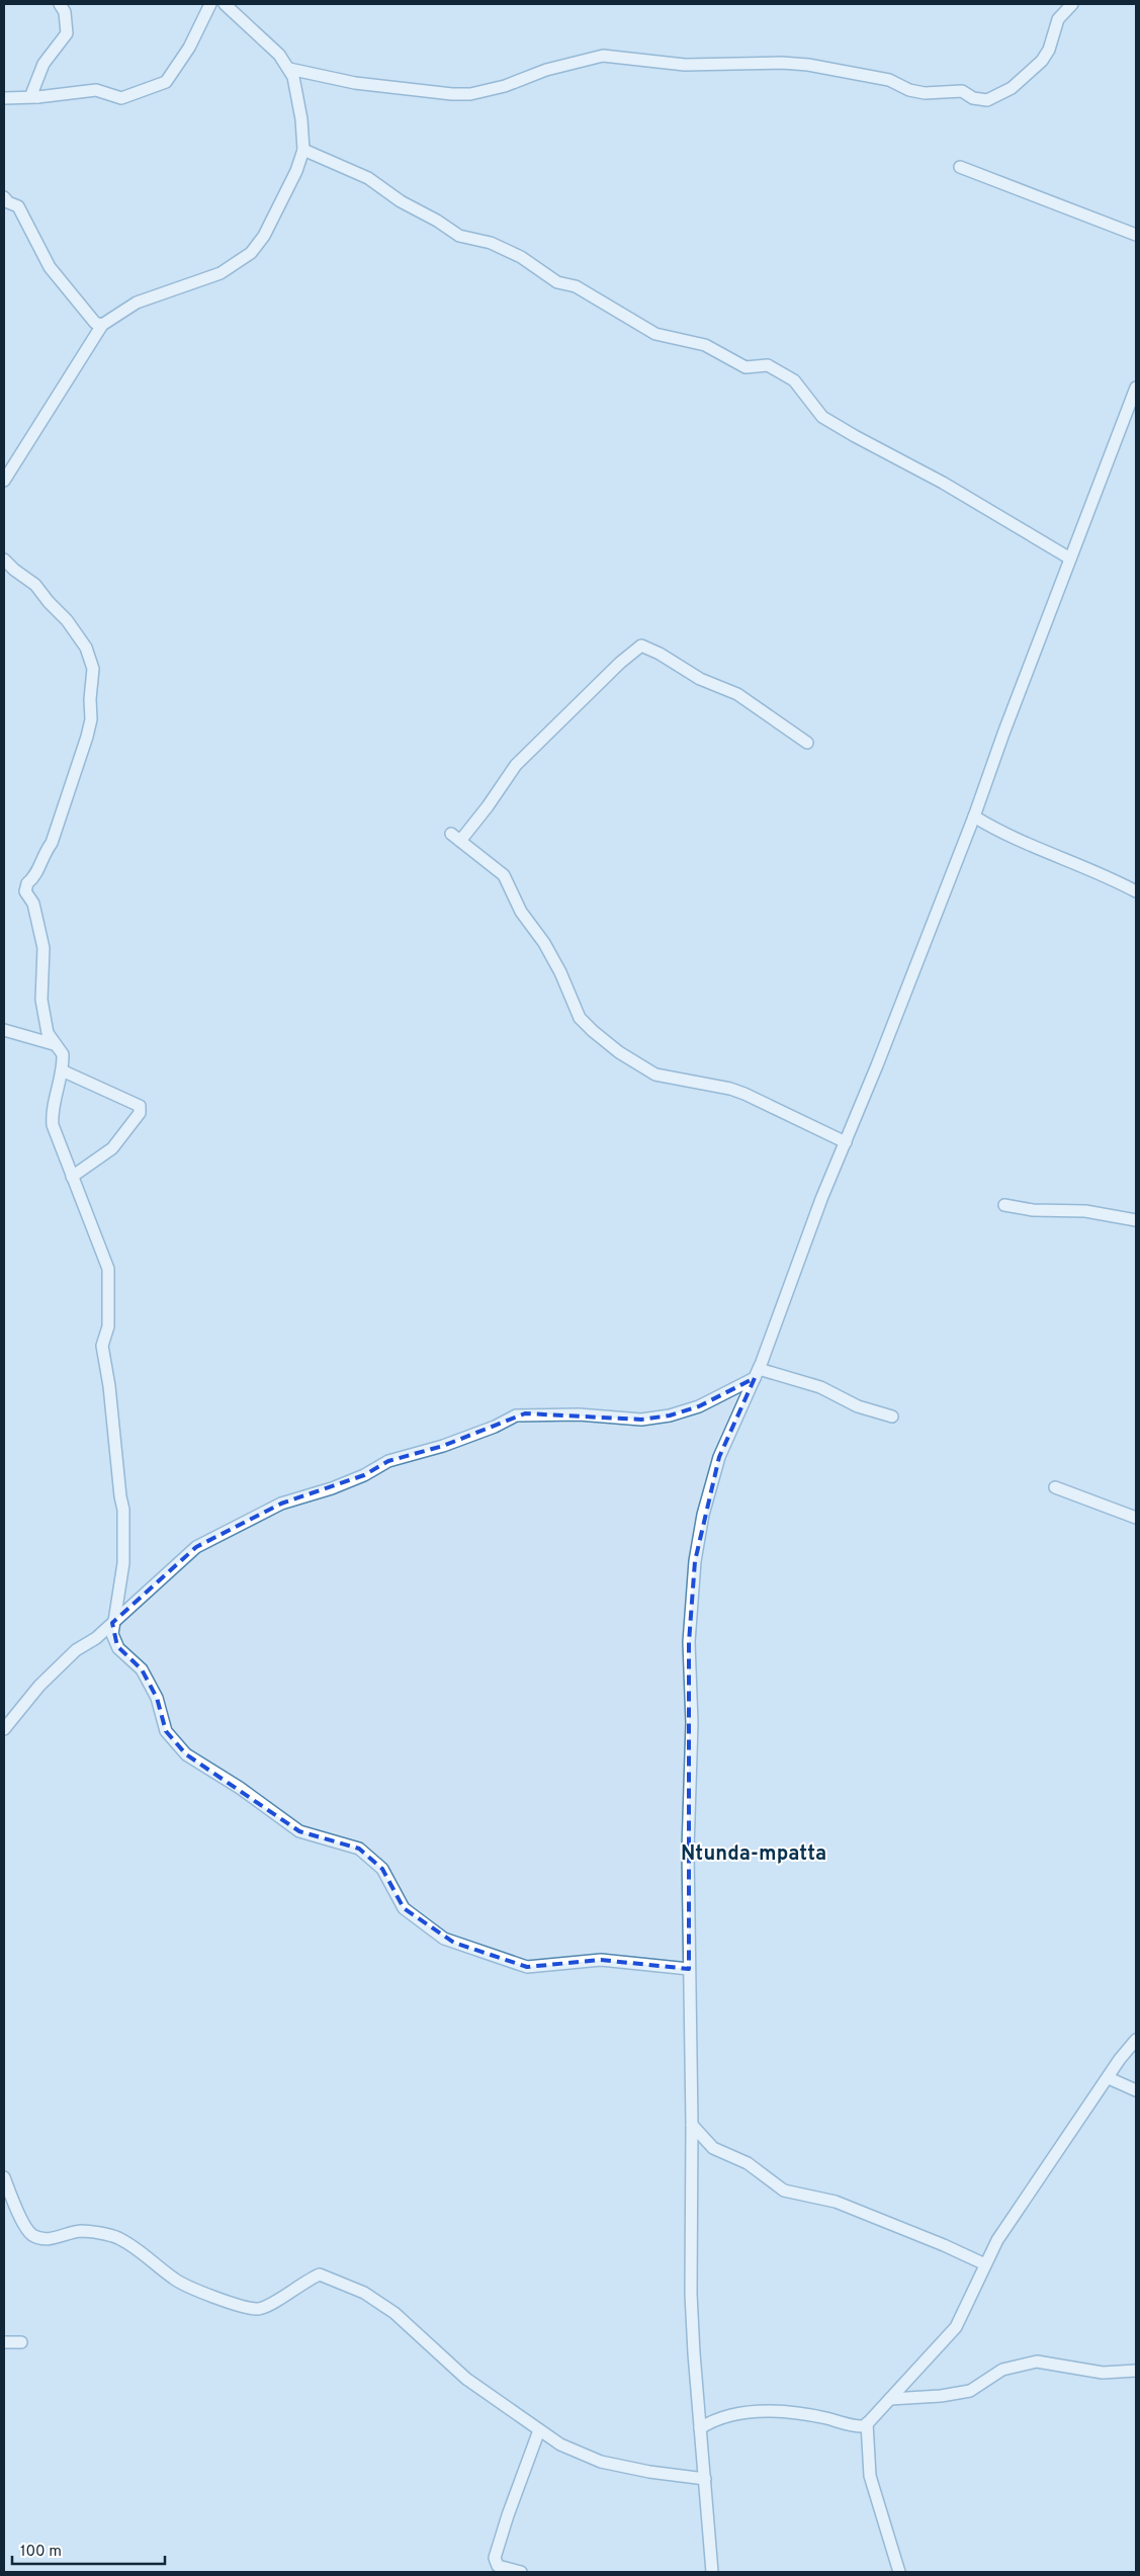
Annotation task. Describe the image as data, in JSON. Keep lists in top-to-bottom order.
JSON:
{
  "districts": ["Ntunda-mpatta"],
  "scale_bar": "100 m"
}
